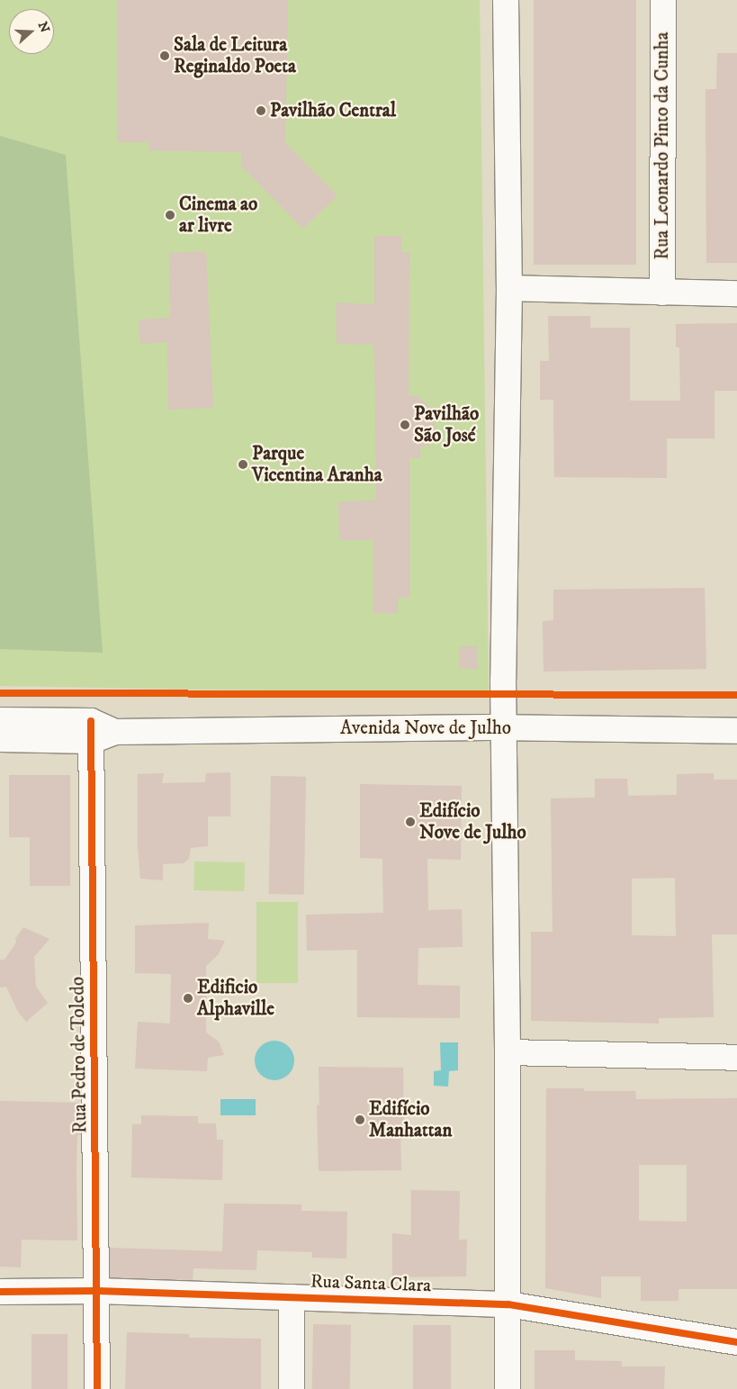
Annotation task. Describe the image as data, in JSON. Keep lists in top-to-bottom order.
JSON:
{
  "streets": {
    "street": [
      "Rua Leonardo Pinto da Cunha",
      "Avenida Nove de Julho",
      "Rua Pedro de Toledo",
      "Rua Santa Clara"
    ]
  },
  "crossings": [
    ["Avenida Nove de Julho", "Rua Pedro de Toledo"],
    ["Rua Pedro de Toledo", "Rua Santa Clara"]
  ],
  "places": [
    "Sala de Leitura Reginaldo Poeta",
    "Pavilhão Central",
    "Cinema ao ar livre",
    "Pavilhão São José",
    "Parque Vicentina Aranha",
    "Edifício Nove de Julho",
    "Edificio Alphaville",
    "Edifício Manhattan"
  ],
  "north": "right"
}
